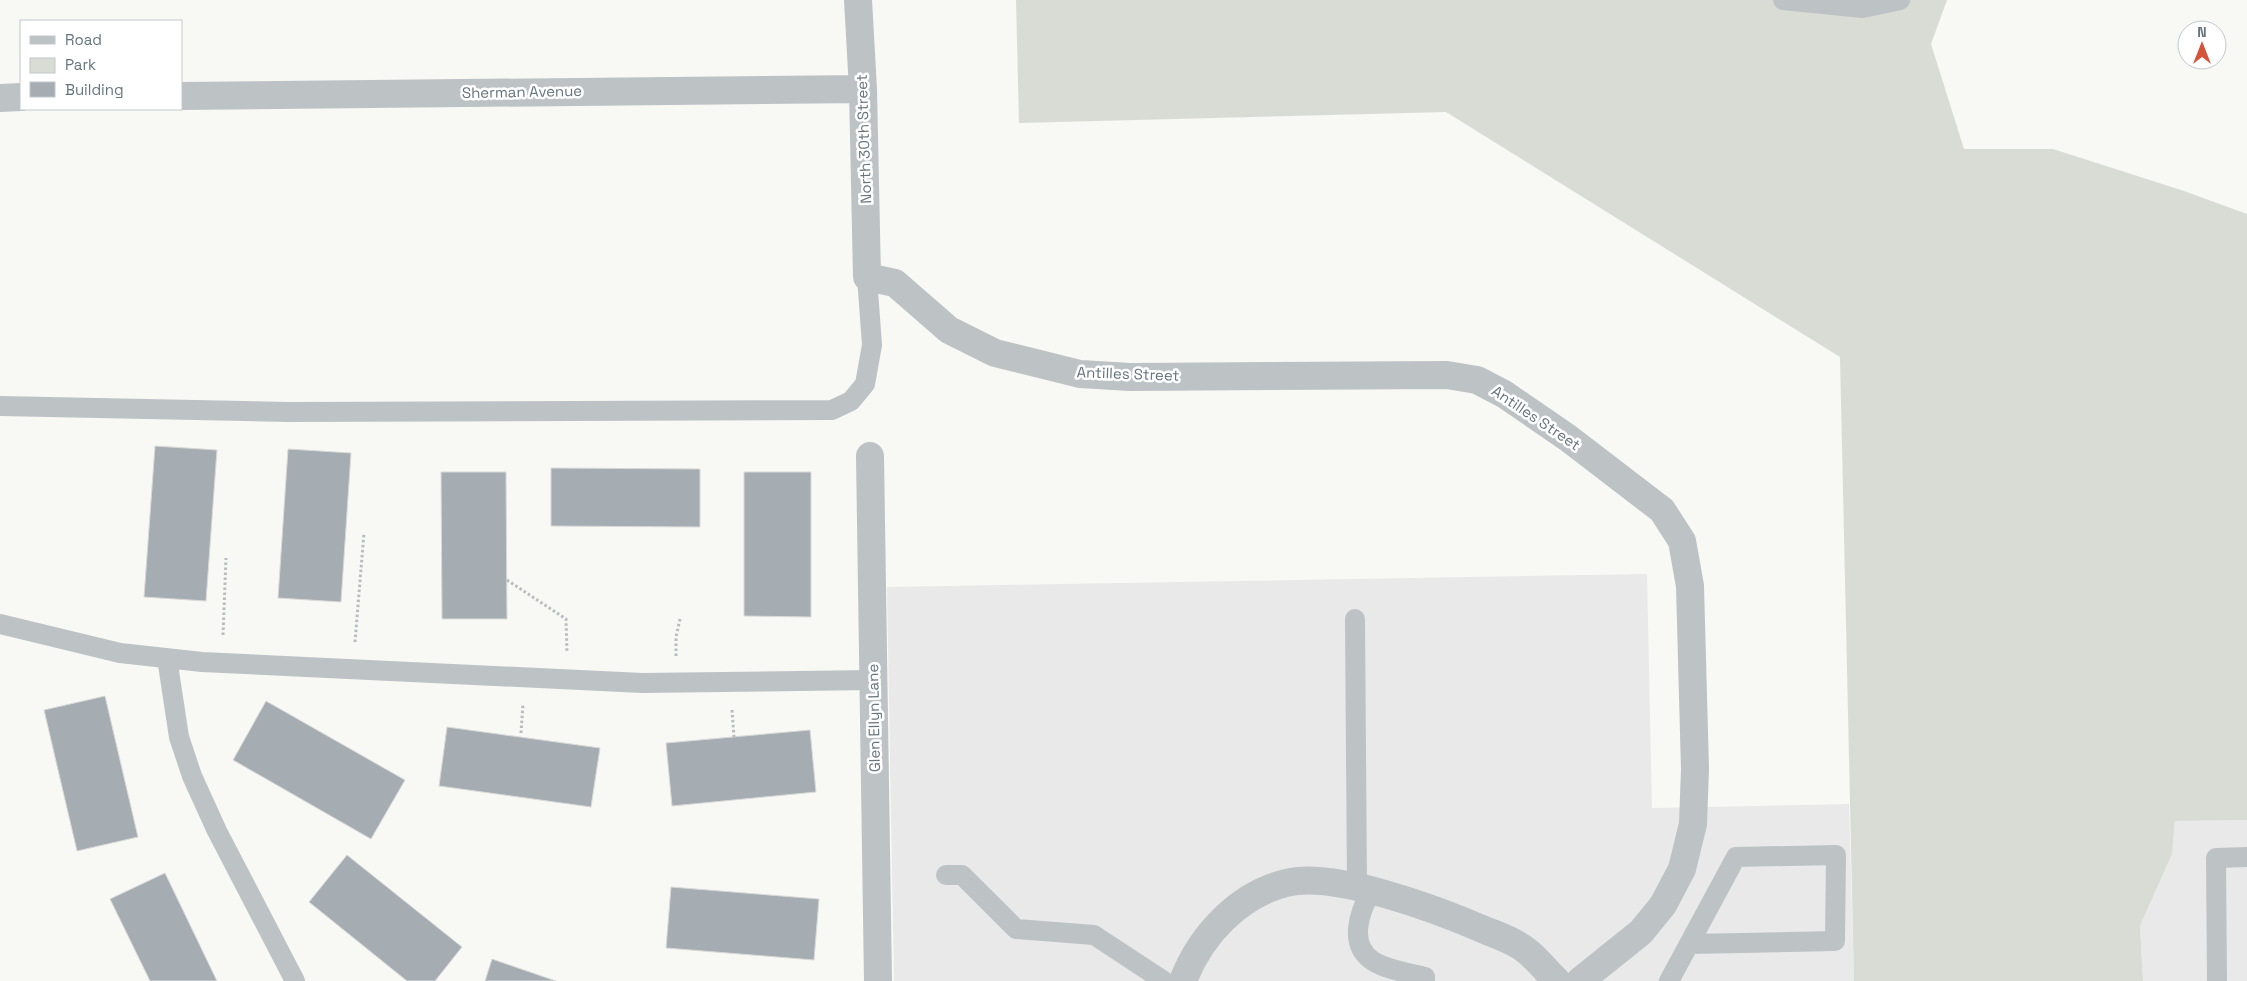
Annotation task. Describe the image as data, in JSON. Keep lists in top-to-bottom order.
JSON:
{
  "streets": {
    "street": [
      "Sherman Avenue",
      "North 30th Street",
      "Antilles Street",
      "Glen Ellyn Lane"
    ]
  },
  "crossings": [
    ["Sherman Avenue", "North 30th Street"],
    ["North 30th Street", "Antilles Street"]
  ],
  "legend": ["Road", "Park", "Building"],
  "north": "top"
}
